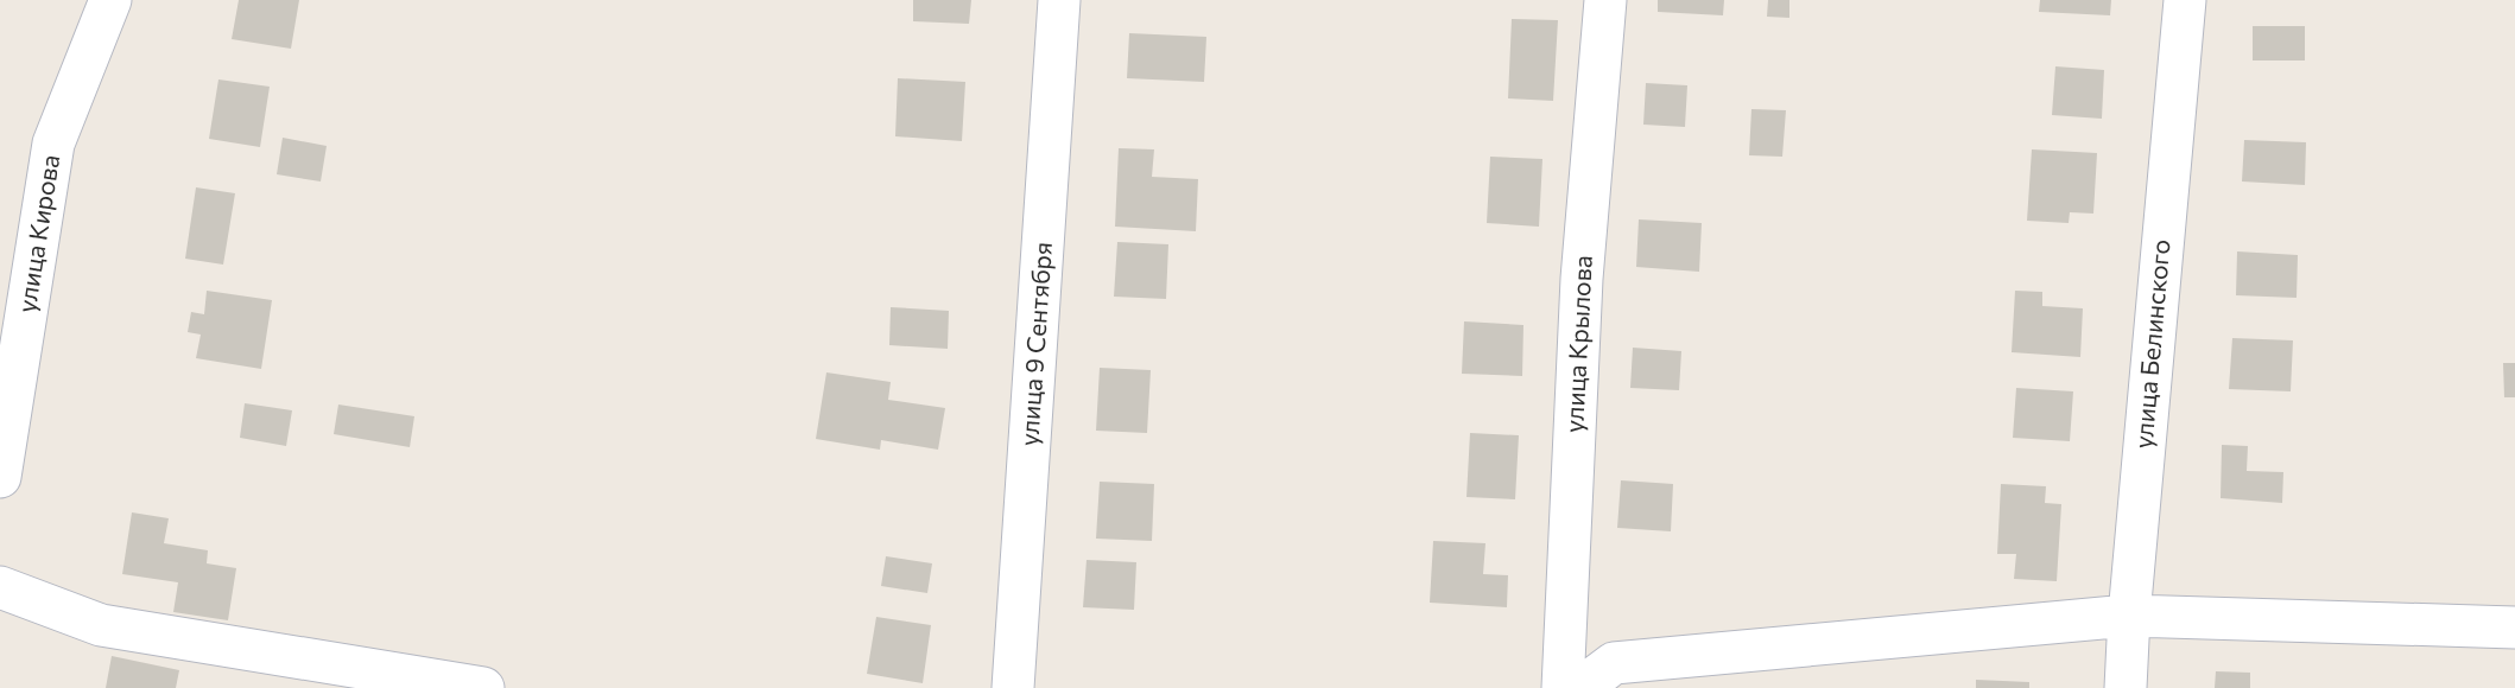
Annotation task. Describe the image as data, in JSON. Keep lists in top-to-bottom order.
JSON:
{
  "streets": {
    "street": [
      "улица Кирова",
      "улица 9 Сентября",
      "улица Крылова",
      "улица Белинского"
    ]
  }
}
